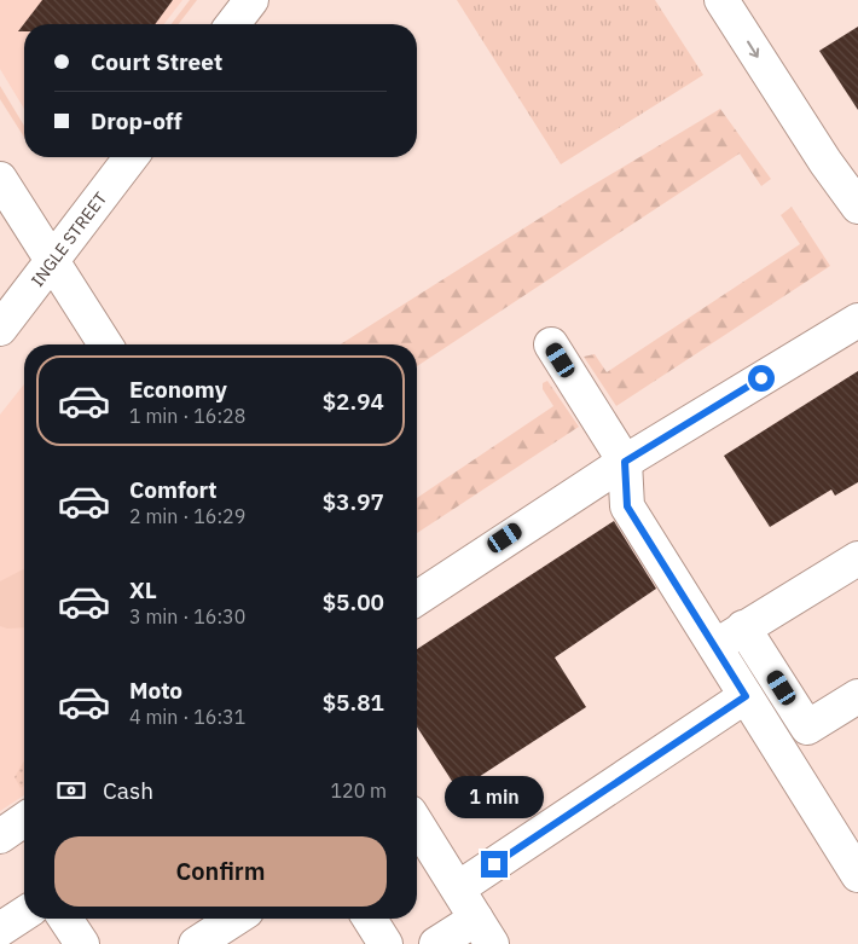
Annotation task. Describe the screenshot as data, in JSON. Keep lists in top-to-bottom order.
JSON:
{
  "streets": {
    "street": ["INGLE STREET"]
  },
  "page": {
    "banner": ["Court Street", "Drop-off"],
    "list": [
      {
        "name": "Economy",
        "note": "1 min · 16:28",
        "value": "$2.94"
      },
      {
        "name": "Comfort",
        "note": "2 min · 16:29",
        "value": "$3.97"
      },
      {
        "name": "XL",
        "note": "3 min · 16:30",
        "value": "$5.00"
      },
      {
        "name": "Moto",
        "note": "4 min · 16:31",
        "value": "$5.81"
      }
    ],
    "pay": ["Cash", "120 m"],
    "bubble": "1 min",
    "buttons": "Confirm"
  }
}
